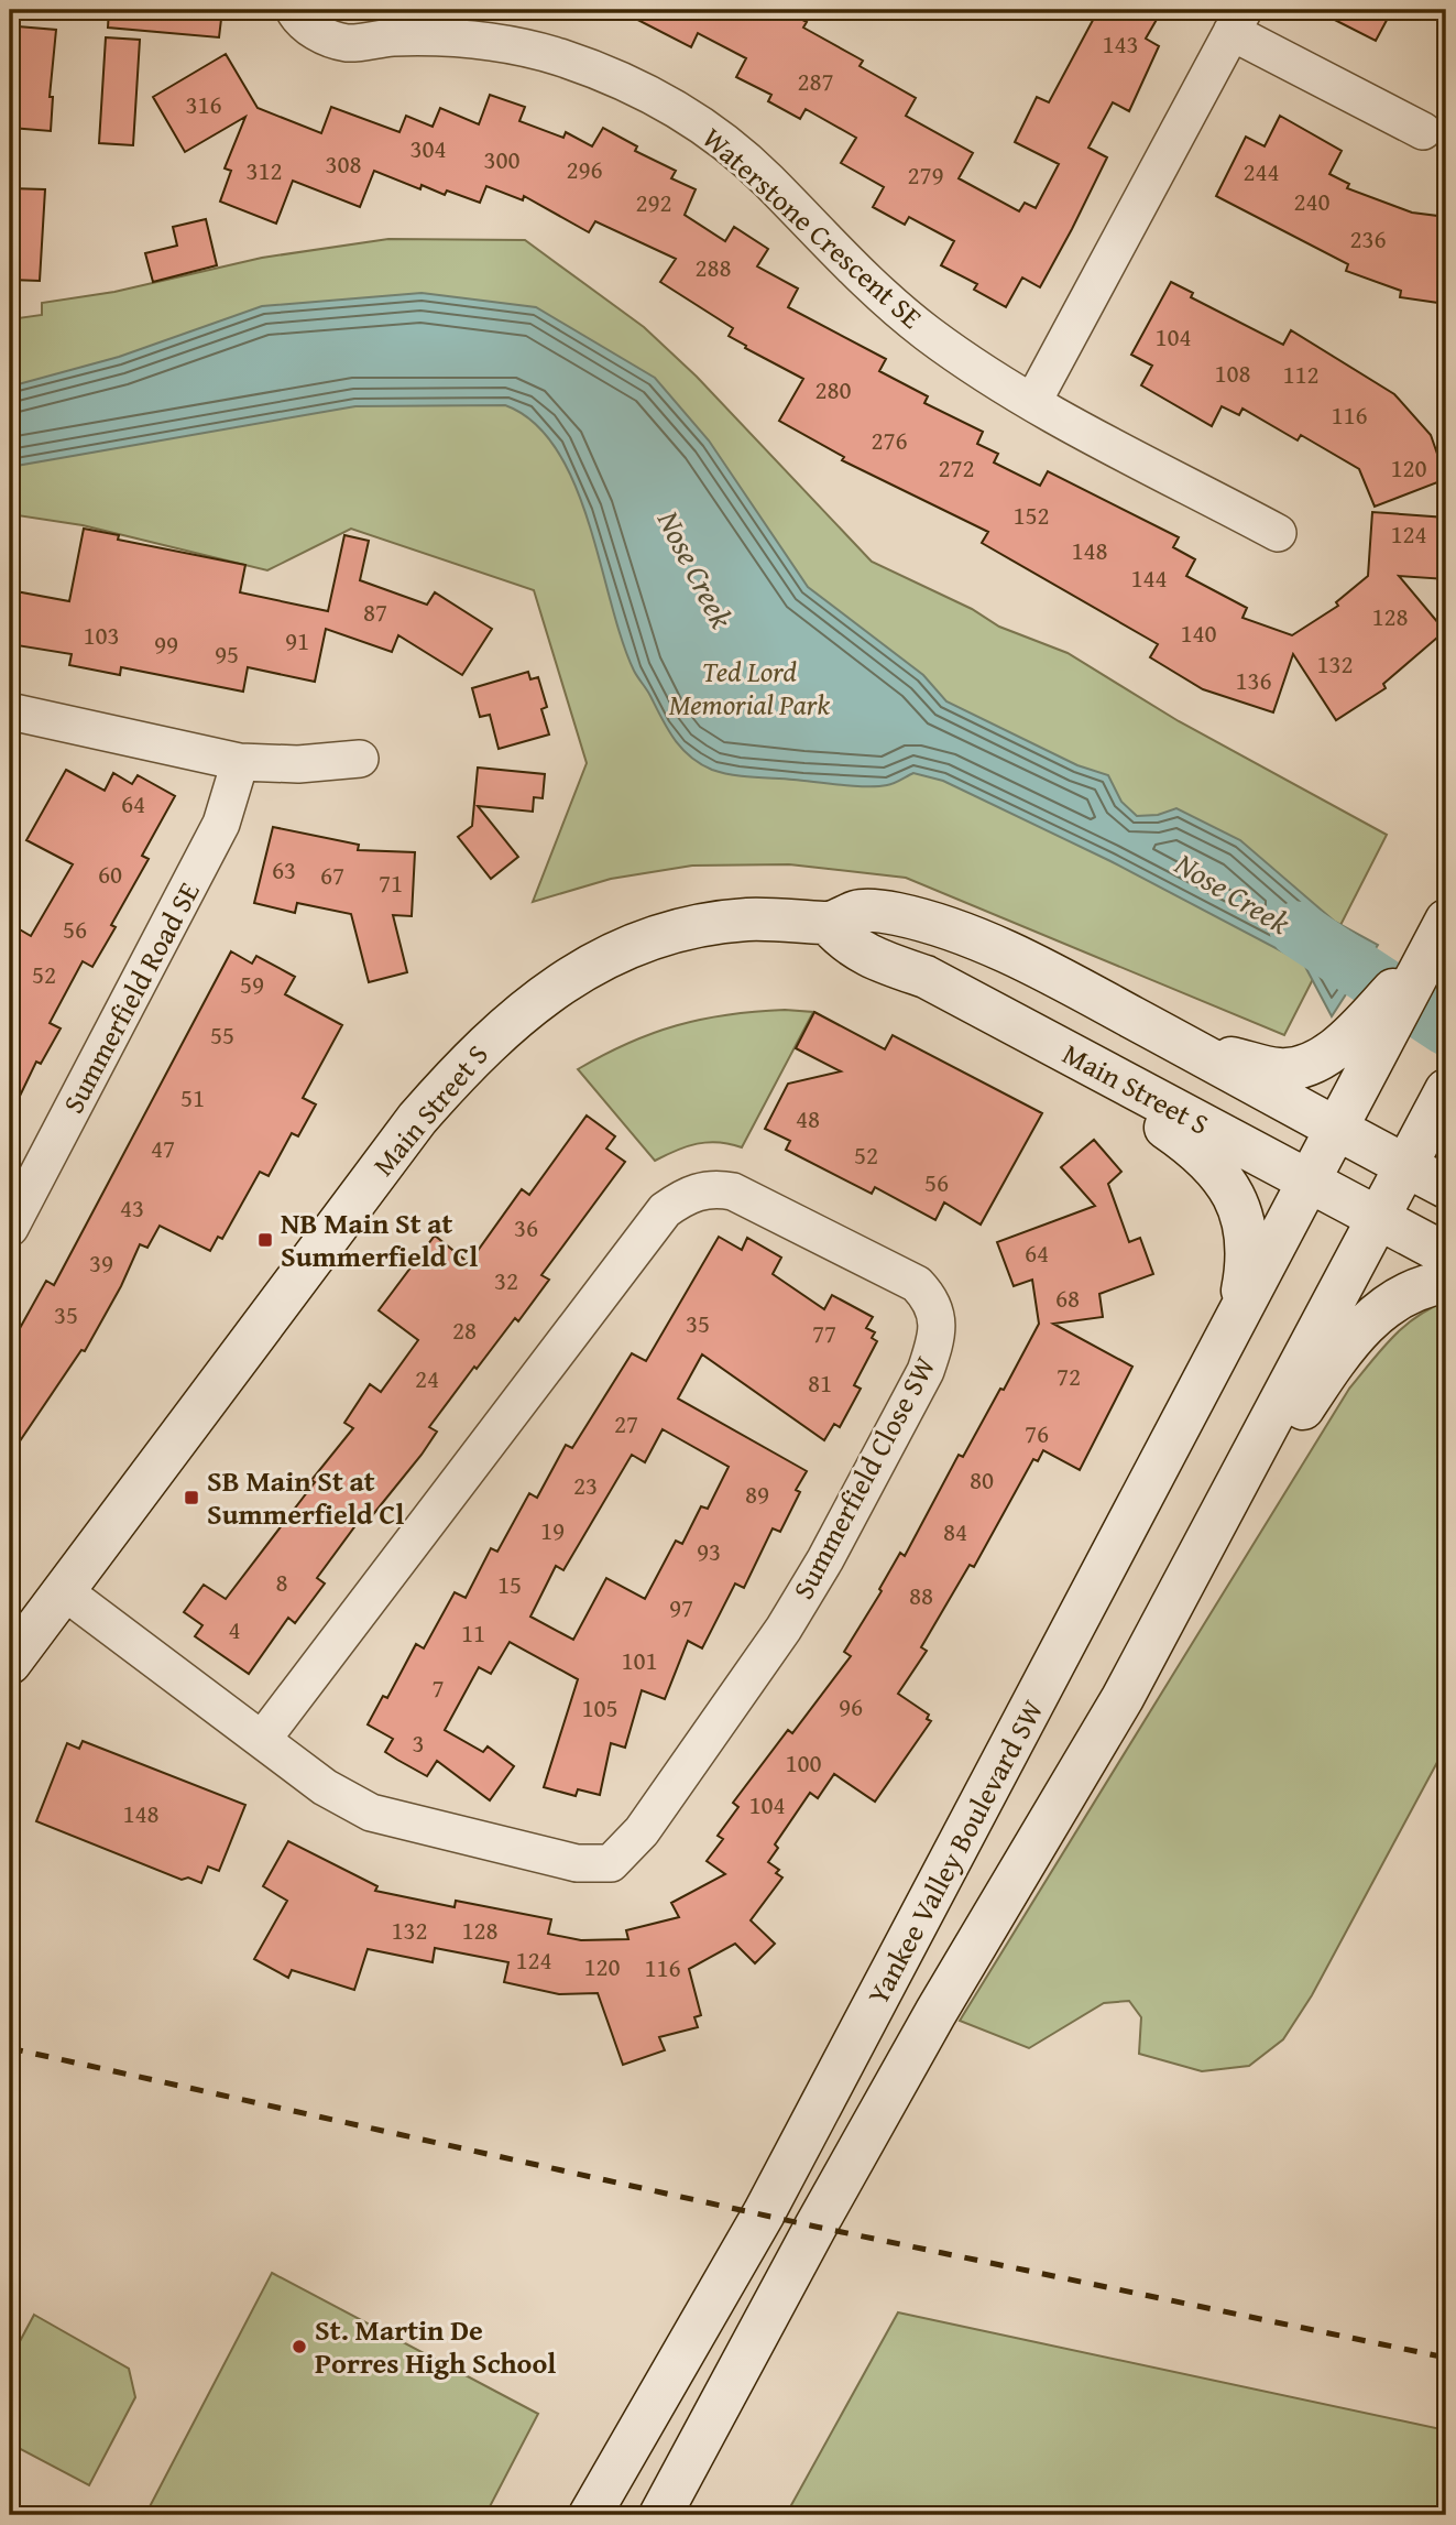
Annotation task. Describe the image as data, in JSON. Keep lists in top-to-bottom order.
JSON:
{
  "streets": {
    "main road": ["Main Street S", "Yankee Valley Boulevard SW"],
    "street": ["Waterstone Crescent SE", "Summerfield Road SE", "Summerfield Close SW"]
  },
  "crossings": [
    ["Main Street S", "Summerfield Close SW"],
    ["Main Street S", "Yankee Valley Boulevard SW"]
  ],
  "water": ["Nose Creek"],
  "parks": ["Ted Lord Memorial Park"],
  "places": {
    "transit": ["NB Main St at Summerfield Cl", "SB Main St at Summerfield Cl"],
    "other": ["St. Martin De Porres High School"]
  },
  "house_numbers": [
    "143",
    "287",
    "316",
    "304",
    "300",
    "308",
    "296",
    "312",
    "244",
    "279",
    "240",
    "292",
    "236",
    "288",
    "104",
    "108",
    "112",
    "280",
    "116",
    "276",
    "272",
    "120",
    "152",
    "124",
    "148",
    "144",
    "87",
    "128",
    "140",
    "103",
    "91",
    "99",
    "95",
    "132",
    "136",
    "64",
    "63",
    "60",
    "67",
    "71",
    "56",
    "52",
    "59",
    "55",
    "51",
    "48",
    "47",
    "52",
    "56",
    "43",
    "36",
    "64",
    "39",
    "32",
    "68",
    "35",
    "35",
    "28",
    "77",
    "72",
    "24",
    "81",
    "27",
    "76",
    "80",
    "23",
    "89",
    "19",
    "84",
    "93",
    "8",
    "15",
    "88",
    "97",
    "4",
    "11",
    "101",
    "7",
    "96",
    "105",
    "3",
    "100",
    "104",
    "148",
    "132",
    "128",
    "124",
    "120",
    "116"
  ]
}
